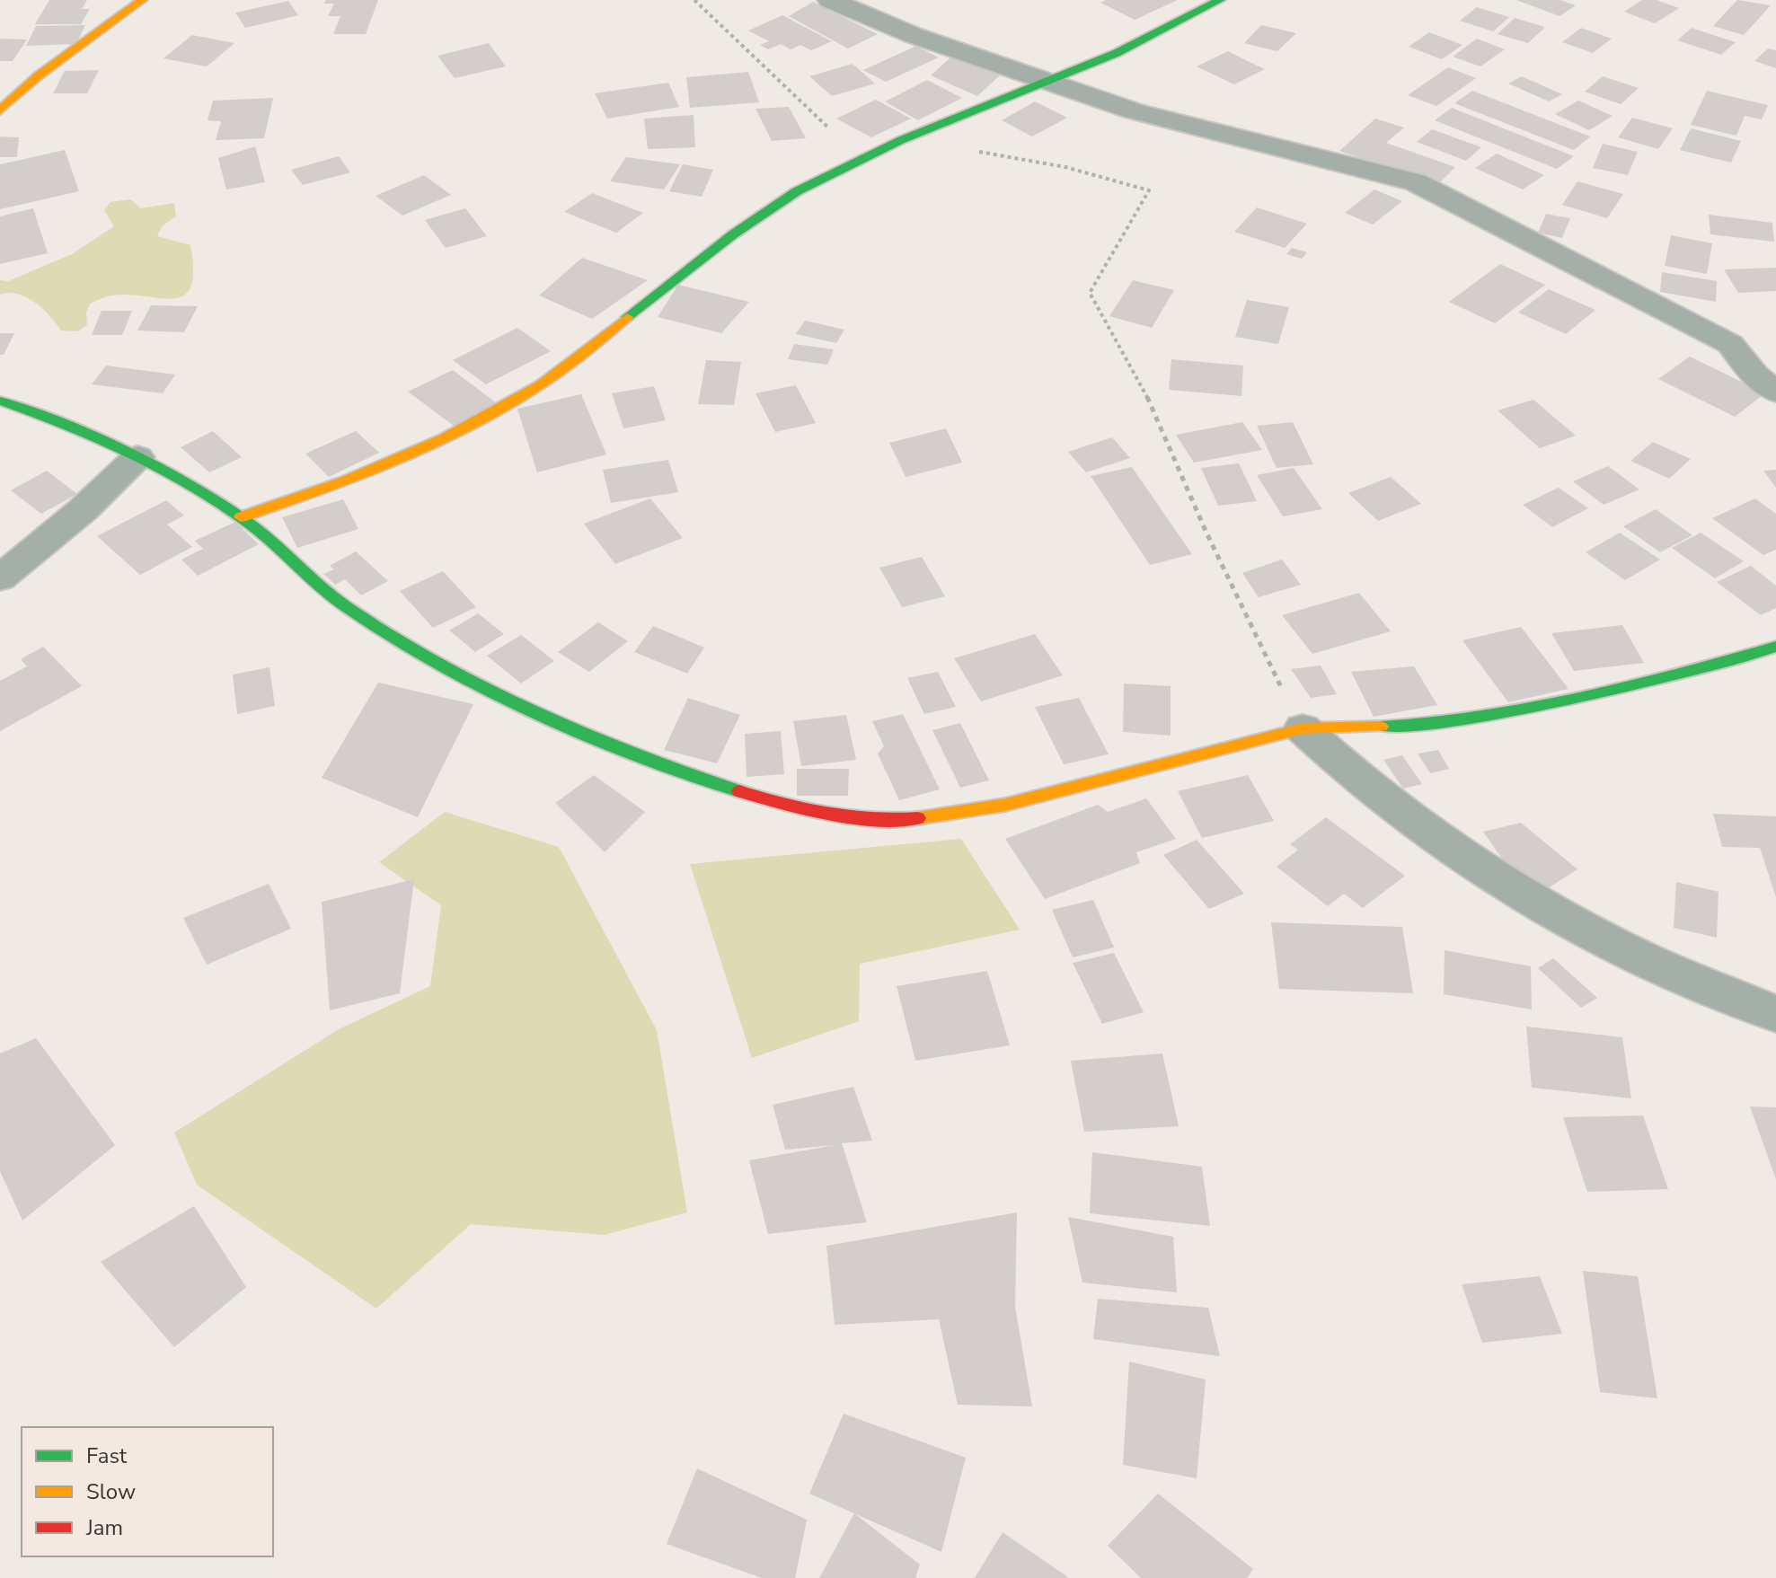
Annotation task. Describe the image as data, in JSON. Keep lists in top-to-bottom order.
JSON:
{
  "legend": ["Fast", "Slow", "Jam"]
}
